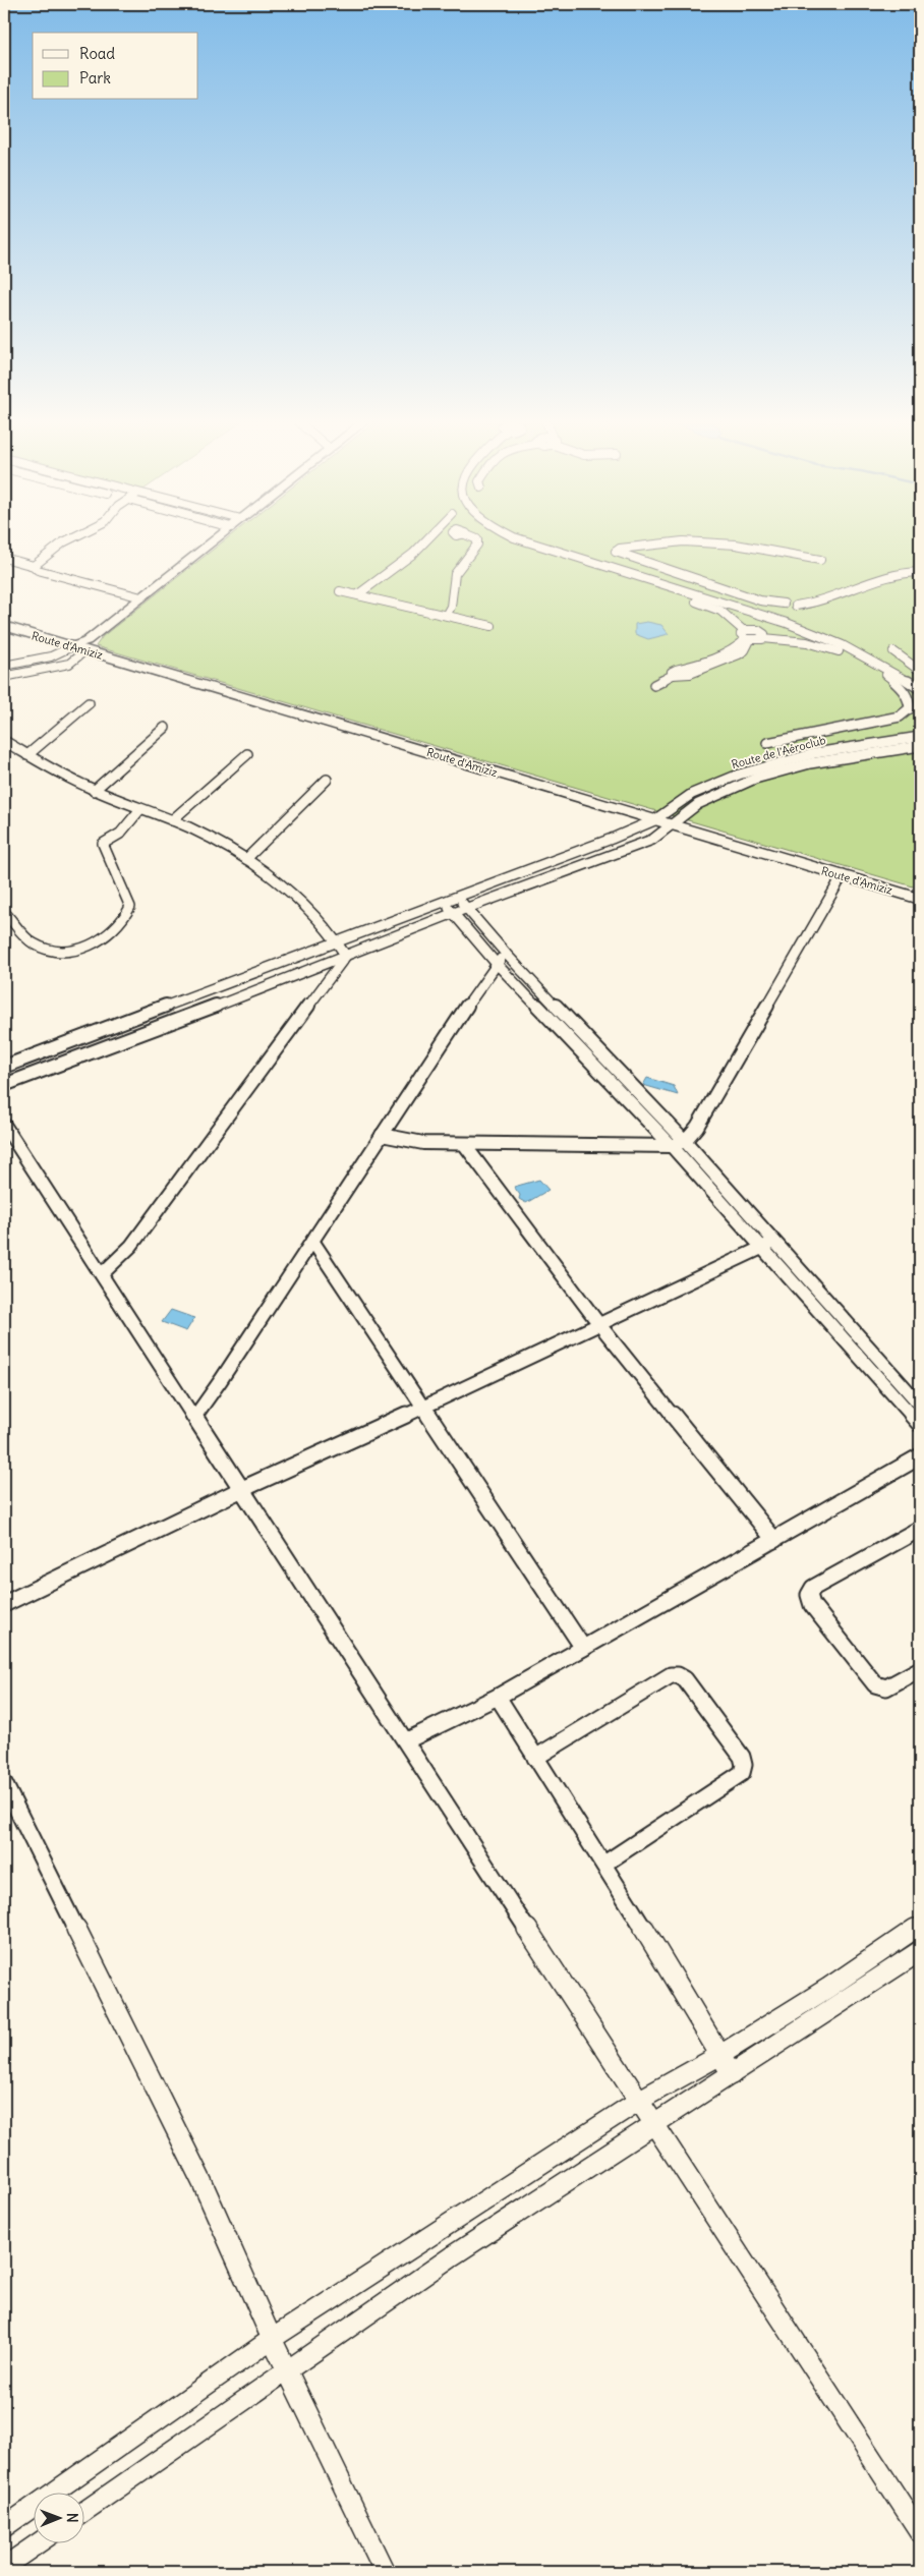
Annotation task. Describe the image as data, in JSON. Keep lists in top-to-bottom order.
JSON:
{
  "streets": {
    "main road": ["Route d'Amiziz"],
    "street": ["Route de l’Aéroclub"]
  },
  "crossings": [
    ["Route d'Amiziz", "Route de l’Aéroclub"]
  ],
  "legend": ["Road", "Park"],
  "north": "right"
}
